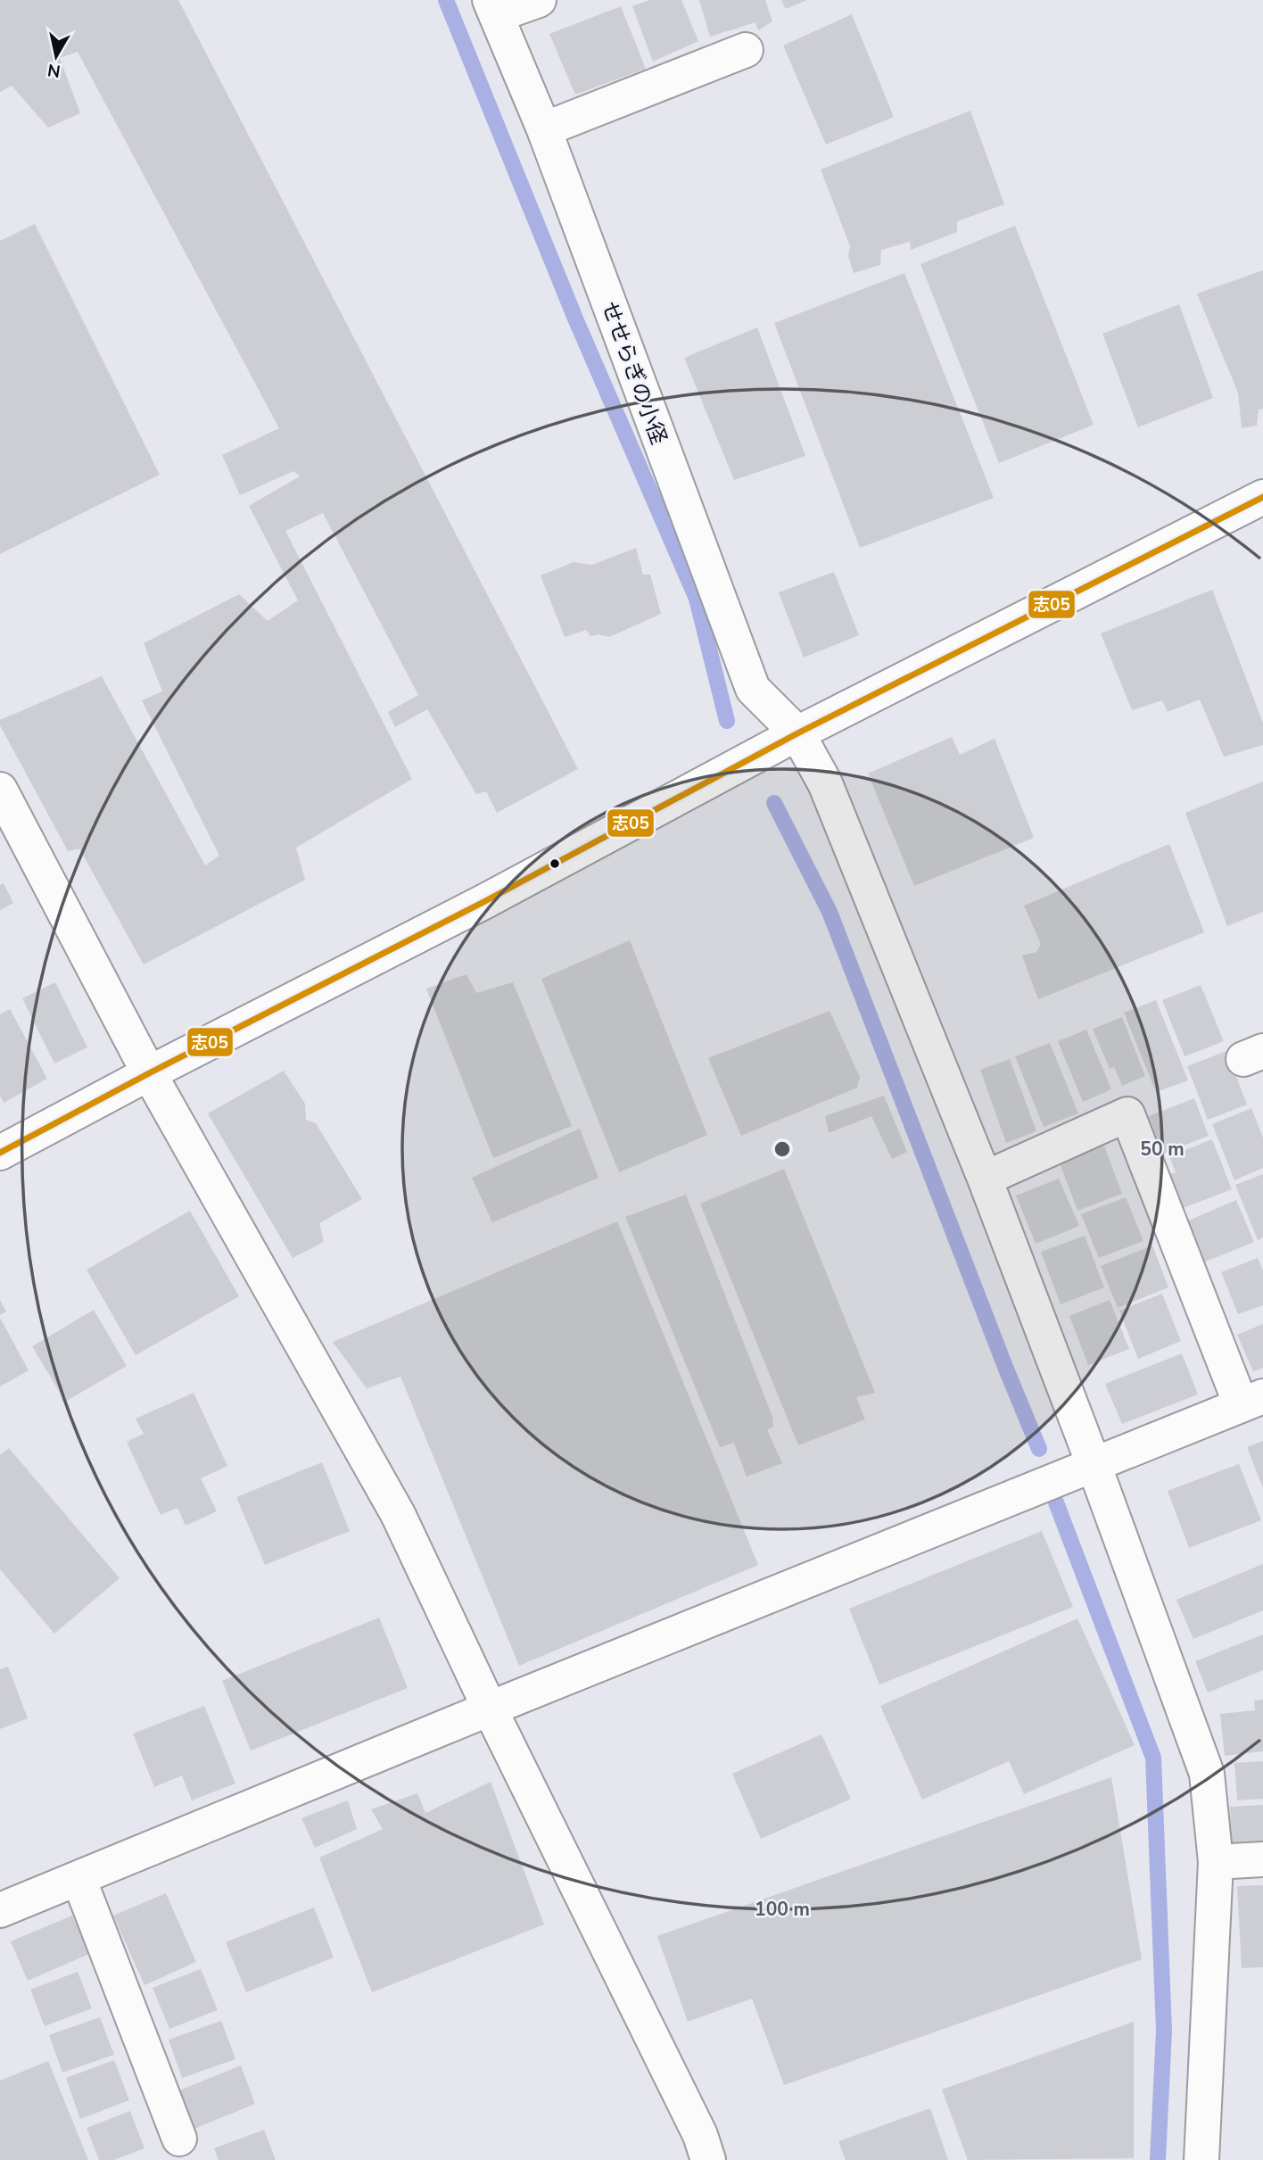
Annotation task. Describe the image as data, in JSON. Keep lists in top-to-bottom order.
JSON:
{
  "streets": {
    "street": ["せせらぎの小径"]
  },
  "lines": ["transit line 志05"],
  "north": "bottom",
  "rings": ["50 m", "100 m"]
}
